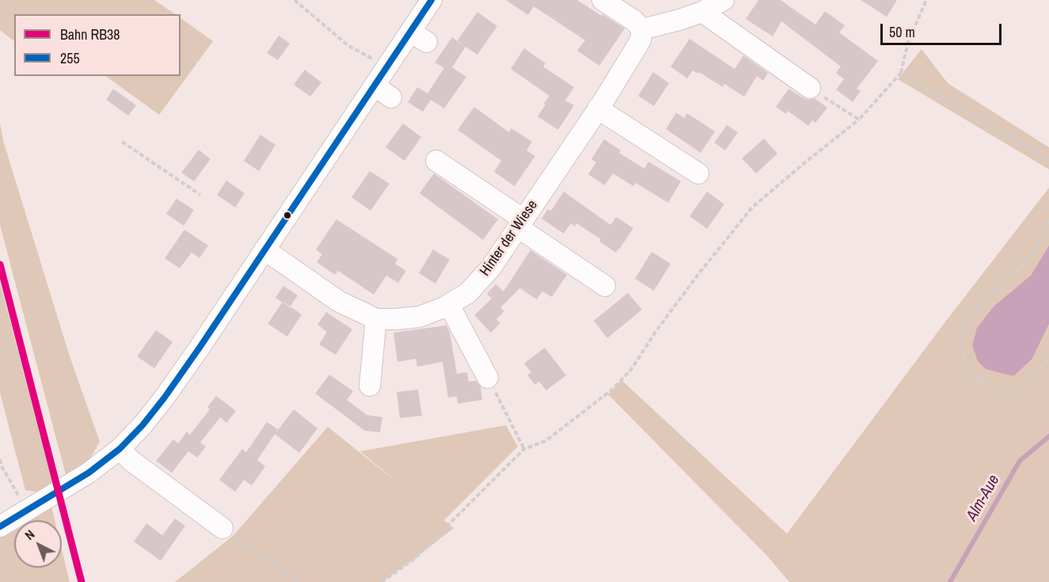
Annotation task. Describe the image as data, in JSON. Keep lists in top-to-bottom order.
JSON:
{
  "streets": {
    "street": ["Hinter der Wiese"]
  },
  "water": ["Alm-Aue"],
  "lines": ["transit line 255", "rail line RB38"],
  "legend": ["Bahn RB38", "255"],
  "scale_bar": "50 m",
  "north": "top left"
}
